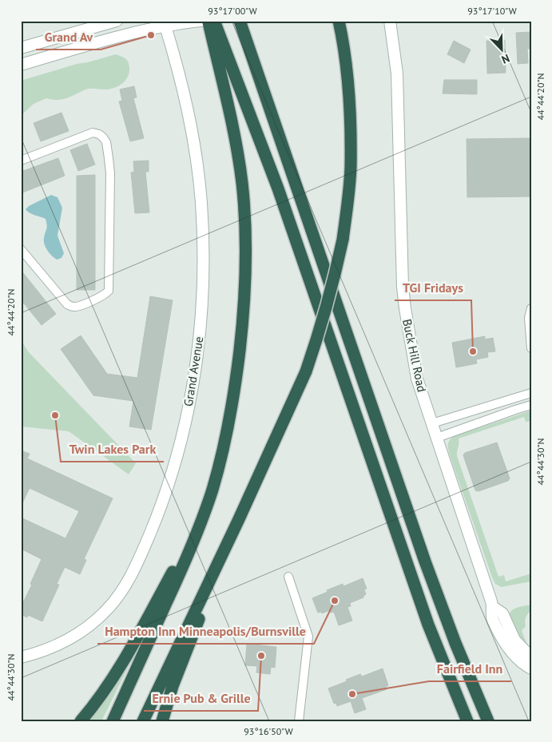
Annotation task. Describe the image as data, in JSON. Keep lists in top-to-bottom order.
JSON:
{
  "streets": {
    "street": ["Buck Hill Road", "Grand Avenue"]
  },
  "places": [
    "Grand Av",
    "TGI Fridays",
    "Twin Lakes Park",
    "Hampton Inn Minneapolis/Burnsville",
    "Ernie Pub & Grille",
    "Fairfield Inn"
  ],
  "north": "bottom right",
  "coordinates": [
    "93°17'00\"W",
    "93°17'10\"W",
    "44°44'20\"N",
    "44°44'30\"N",
    "93°16'50\"W"
  ]
}
